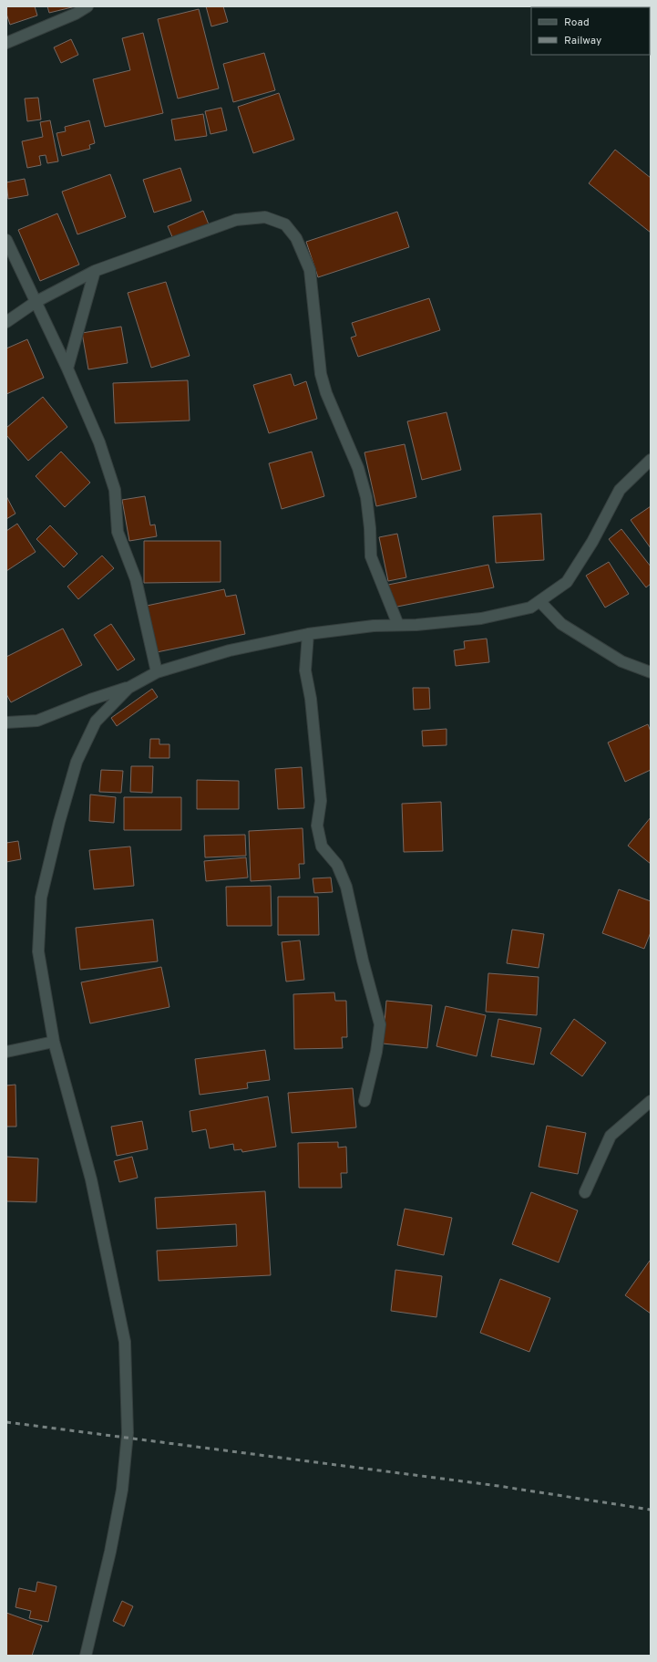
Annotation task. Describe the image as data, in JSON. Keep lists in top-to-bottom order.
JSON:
{
  "legend": ["Road", "Railway"]
}
